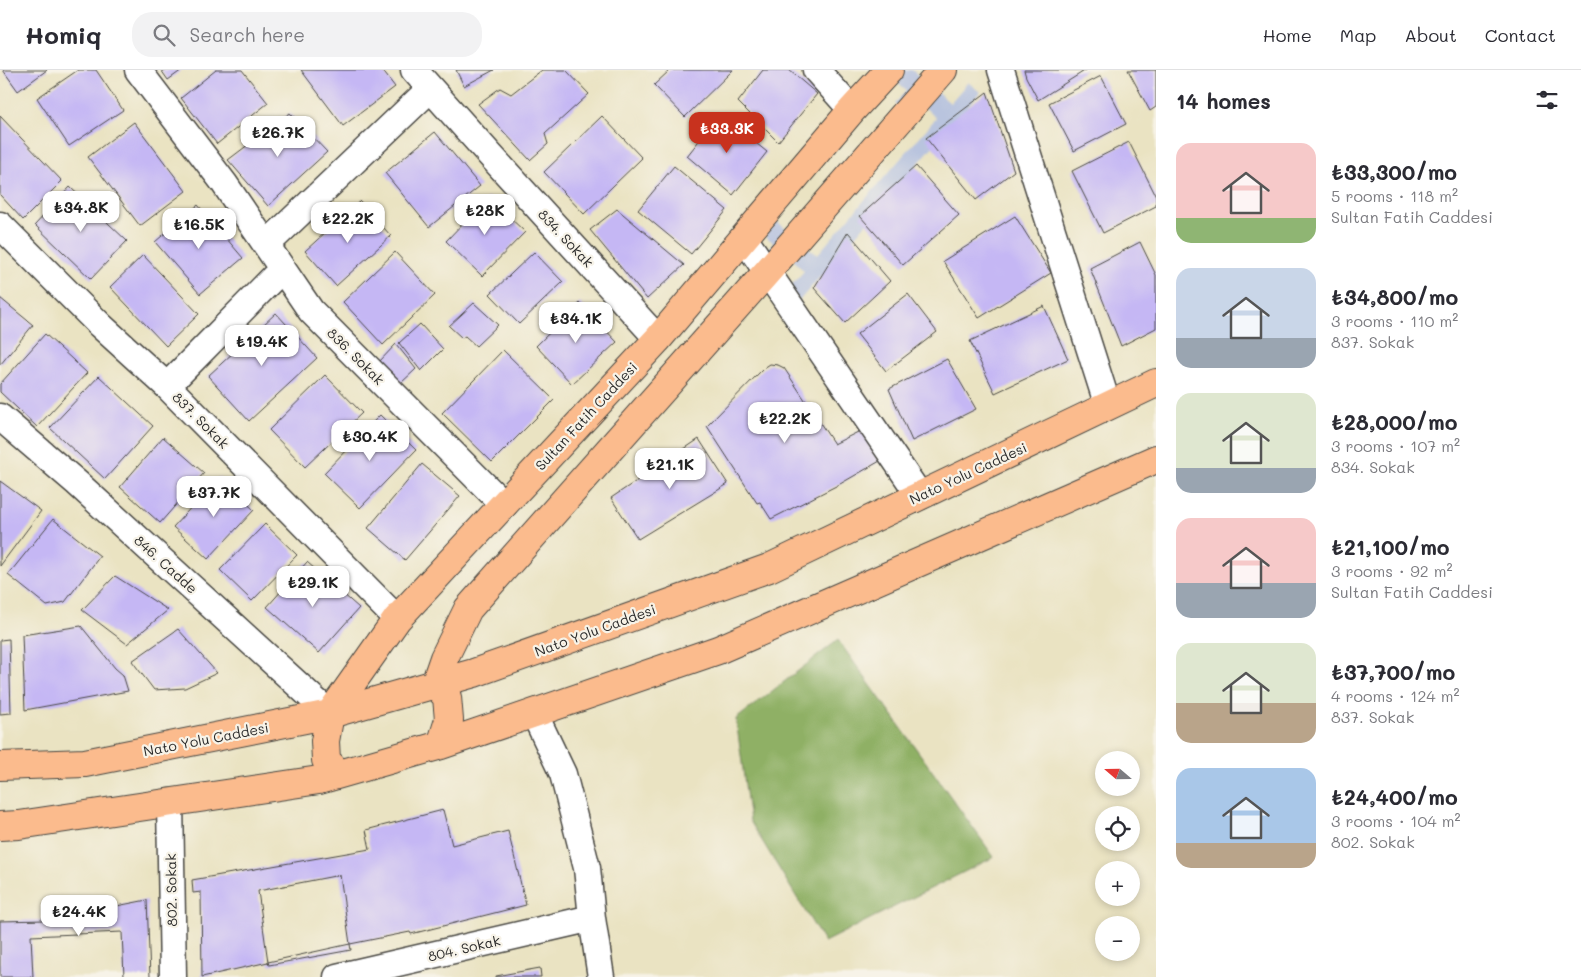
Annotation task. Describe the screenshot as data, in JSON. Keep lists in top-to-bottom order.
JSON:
{
  "streets": {
    "main road": ["Sultan Fatih Caddesi", "Nato Yolu Caddesi"],
    "street": [
      "834. Sokak",
      "836. Sokak",
      "837. Sokak",
      "846. Cadde",
      "802. Sokak",
      "804. Sokak"
    ]
  },
  "crossings": [
    ["834. Sokak", "Sultan Fatih Caddesi"],
    ["836. Sokak", "Sultan Fatih Caddesi"],
    ["Sultan Fatih Caddesi", "837. Sokak"],
    ["Sultan Fatih Caddesi", "Nato Yolu Caddesi"],
    ["Sultan Fatih Caddesi", "846. Cadde"],
    ["Nato Yolu Caddesi", "846. Cadde"]
  ],
  "north": "left",
  "page": {
    "header": "Homiq",
    "search": "Search here",
    "nav": [
      "Home",
      "Map",
      "About",
      "Contact"
    ],
    "heading": "14 homes",
    "price": [
      "₺33.3K",
      "₺26.7K",
      "₺34.8K",
      "₺28K",
      "₺22.2K",
      "₺16.5K",
      "₺34.1K",
      "₺19.4K",
      "₺22.2K",
      "₺30.4K",
      "₺21.1K",
      "₺37.7K",
      "₺29.1K",
      "₺24.4K"
    ],
    "list": [
      {
        "name": "₺33,300/mo",
        "note": "5 rooms · 118 m² · Sultan Fatih Caddesi"
      },
      {
        "name": "₺34,800/mo",
        "note": "3 rooms · 110 m² · 837. Sokak"
      },
      {
        "name": "₺28,000/mo",
        "note": "3 rooms · 107 m² · 834. Sokak"
      },
      {
        "name": "₺21,100/mo",
        "note": "3 rooms · 92 m² · Sultan Fatih Caddesi"
      },
      {
        "name": "₺37,700/mo",
        "note": "4 rooms · 124 m² · 837. Sokak"
      },
      {
        "name": "₺24,400/mo",
        "note": "3 rooms · 104 m² · 802. Sokak"
      }
    ],
    "map_buttons": ["+", "−"]
  }
}
